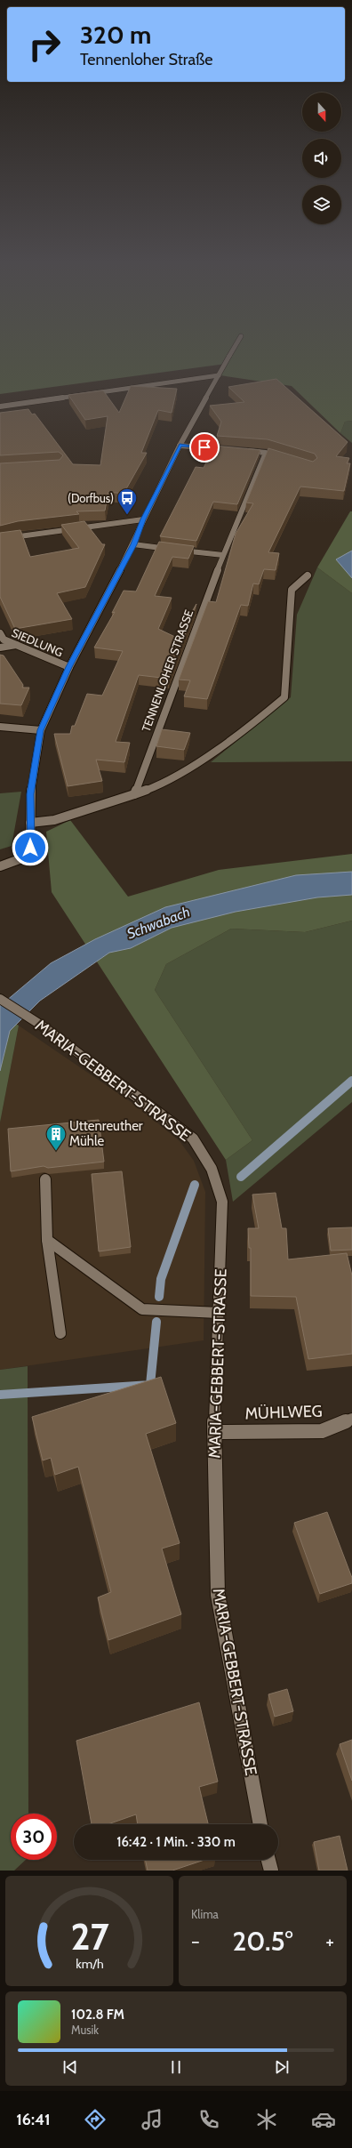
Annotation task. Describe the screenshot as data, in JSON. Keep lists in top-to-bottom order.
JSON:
{
  "streets": {
    "street": [
      "SIEDLUNG",
      "TENNENLOHER STRASSE",
      "MARIA-GEBBERT-STRASSE",
      "MÜHLWEG"
    ]
  },
  "crossings": [
    ["MARIA-GEBBERT-STRASSE", "MÜHLWEG"]
  ],
  "water": ["Schwabach"],
  "places": {
    "bus stop": ["(Dorfbus)"],
    "building": ["Uttenreuther Mühle"]
  },
  "north": "bottom",
  "page": {
    "turn": ["320 m", "Tennenloher Straße"],
    "limit": "30",
    "trip": "16:42 · 1 Min. · 330 m",
    "tile": "Klima",
    "heat": ["−", "20.5°", "+"],
    "song": ["102.8 FM", "Musik"],
    "tabs": "16:41",
    "gauge": ["27", "km/h"]
  }
}
